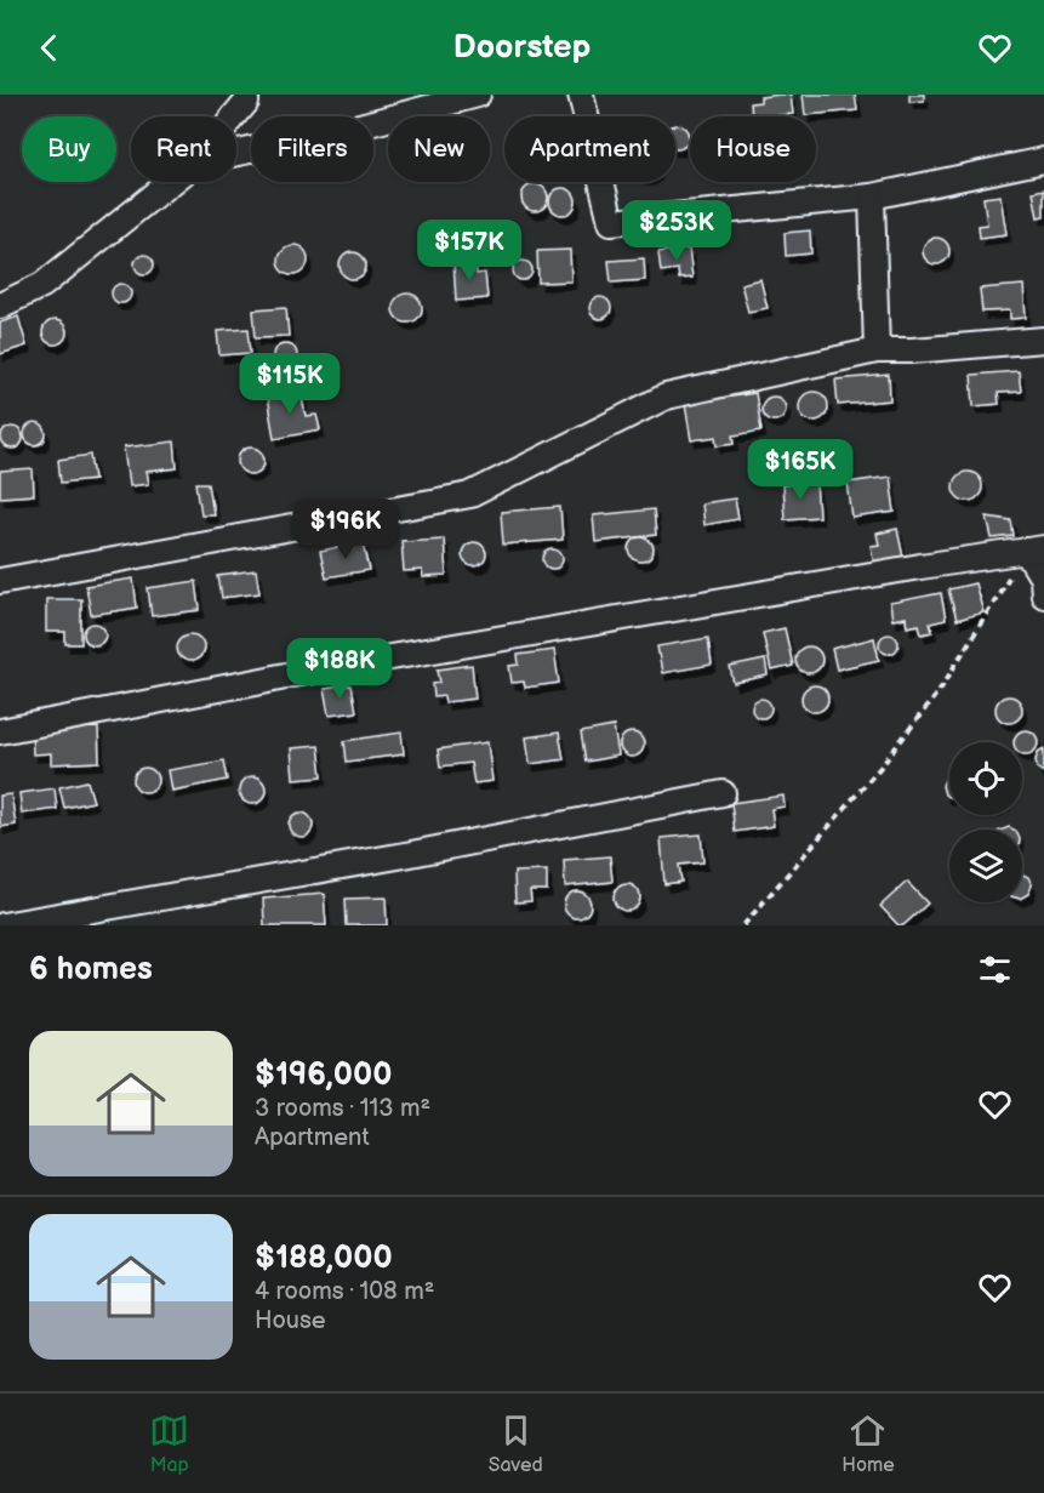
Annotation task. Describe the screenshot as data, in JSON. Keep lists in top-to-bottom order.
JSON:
{
  "page": {
    "header": "Doorstep",
    "chip": [
      "Buy",
      "Rent",
      "Filters",
      "New",
      "Apartment",
      "House"
    ],
    "price": [
      "$253K",
      "$157K",
      "$115K",
      "$165K",
      "$196K",
      "$188K"
    ],
    "heading": "6 homes",
    "list": [
      {
        "name": "$196,000",
        "note": "3 rooms · 113 m² · Apartment"
      },
      {
        "name": "$188,000",
        "note": "4 rooms · 108 m² · House"
      }
    ],
    "tabs": ["Map", "Saved", "Home"]
  }
}
